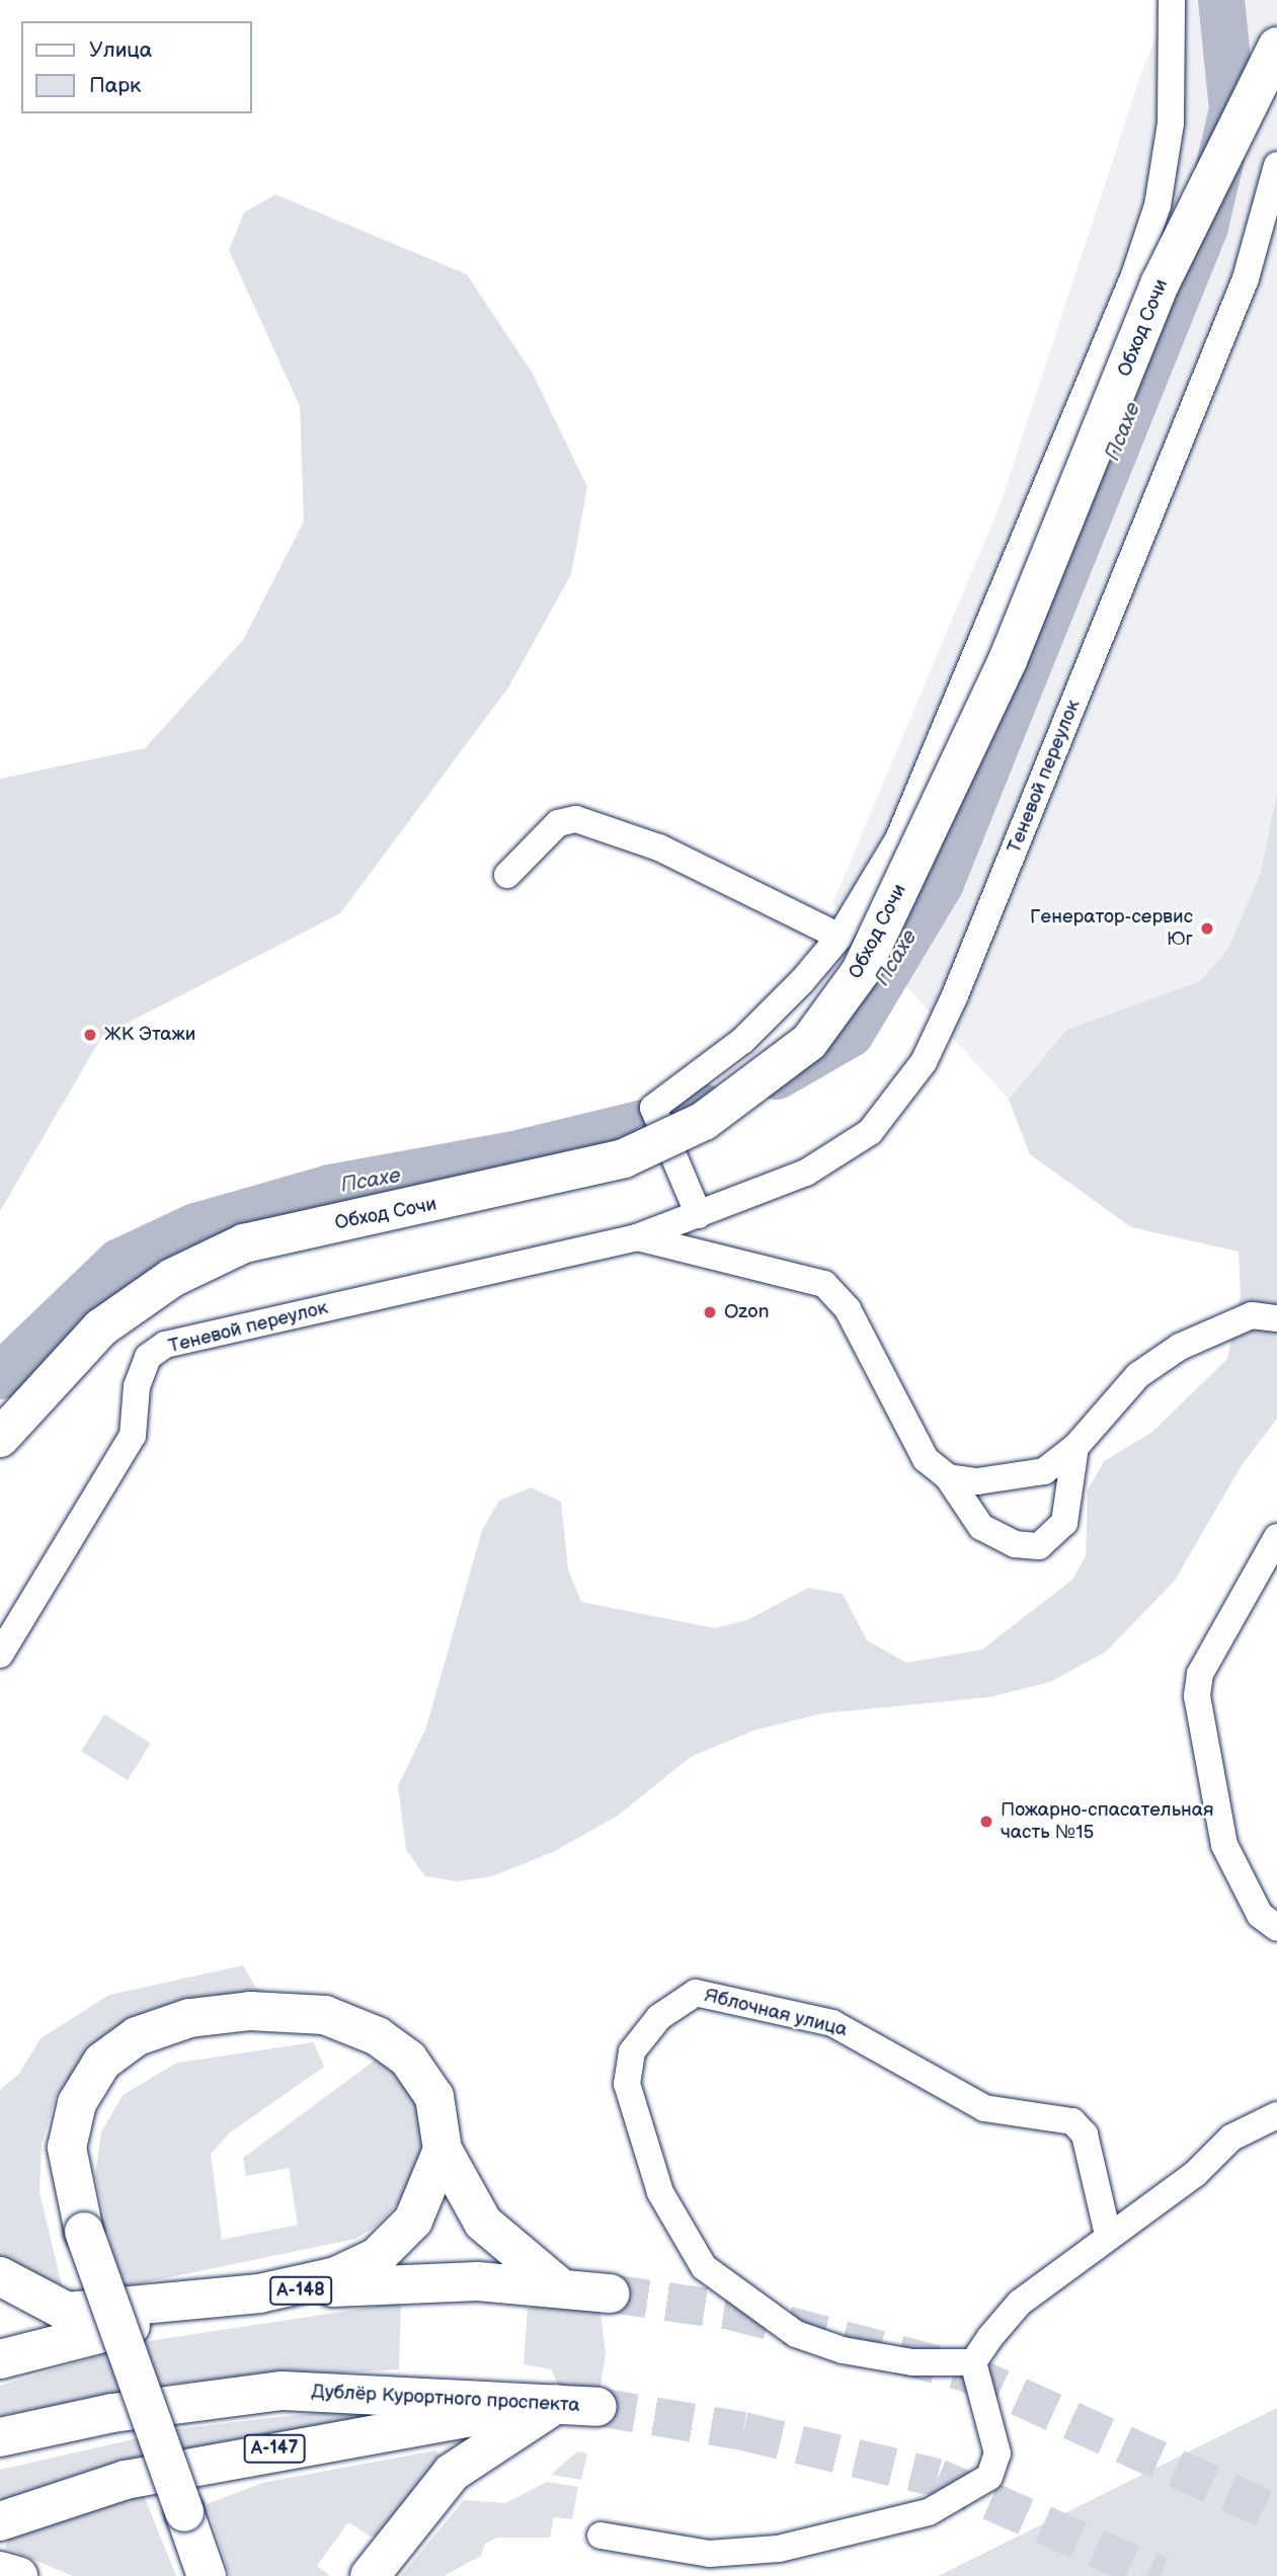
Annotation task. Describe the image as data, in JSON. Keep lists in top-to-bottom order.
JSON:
{
  "streets": {
    "main road": [
      "Обход Сочи",
      "А-148",
      "Дублёр Курортного проспекта",
      "А-147"
    ],
    "street": ["Теневой переулок", "Яблочная улица"]
  },
  "crossings": [
    ["Дублёр Курортного проспекта", "А-147"]
  ],
  "water": ["Псахе"],
  "places": [
    "Генератор-сервис Юг",
    "ЖК Этажи",
    "Ozon",
    "Пожарно-спасательная часть №15"
  ],
  "legend": ["Улица", "Парк"]
}
